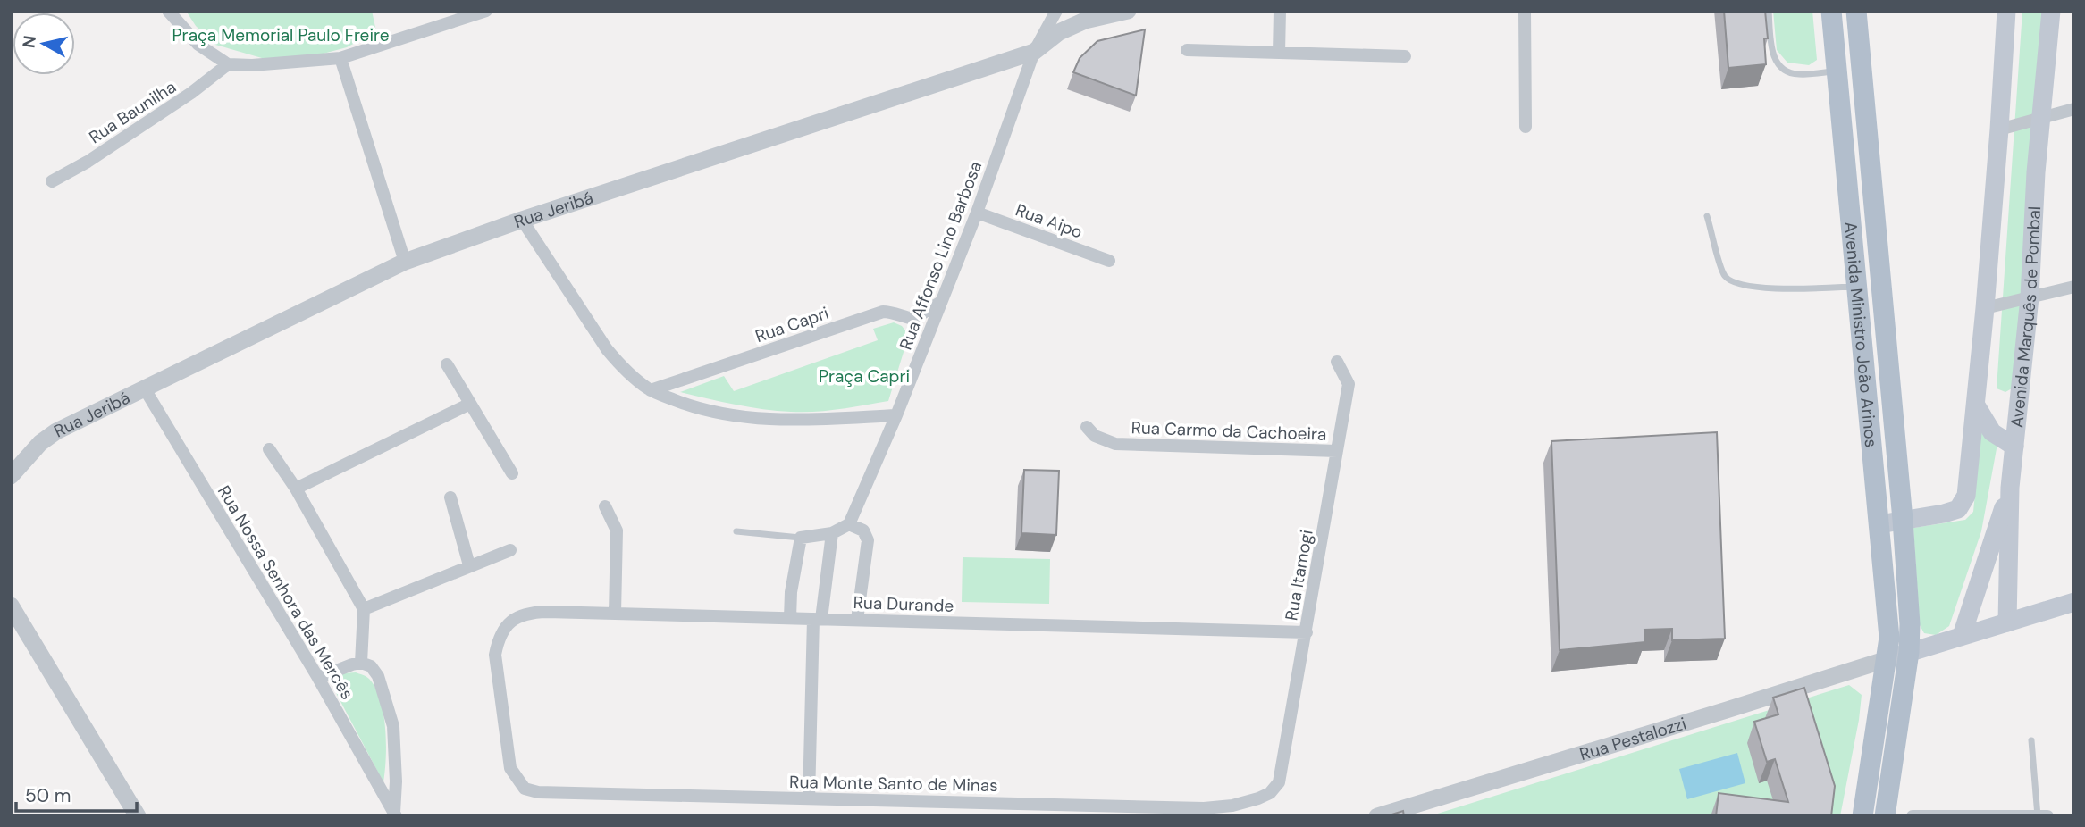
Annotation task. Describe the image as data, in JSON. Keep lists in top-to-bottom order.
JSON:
{
  "streets": {
    "main road": ["Avenida Marquês de Pombal", "Avenida Ministro João Arinos"],
    "street": [
      "Rua Baunilha",
      "Rua Jeribá",
      "Rua Aipo",
      "Rua Affonso Lino Barbosa",
      "Rua Capri",
      "Rua Carmo da Cachoeira",
      "Rua Itamogi",
      "Rua Nossa Senhora das Mercês",
      "Rua Durande",
      "Rua Pestalozzi",
      "Rua Monte Santo de Minas"
    ]
  },
  "crossings": [
    ["Rua Jeribá", "Rua Affonso Lino Barbosa"],
    ["Rua Jeribá", "Rua Nossa Senhora das Mercês"],
    ["Rua Aipo", "Rua Affonso Lino Barbosa"],
    ["Rua Affonso Lino Barbosa", "Rua Capri"],
    ["Avenida Ministro João Arinos", "Rua Pestalozzi"],
    ["Rua Carmo da Cachoeira", "Rua Itamogi"],
    ["Rua Itamogi", "Rua Durande"],
    ["Rua Itamogi", "Rua Monte Santo de Minas"],
    ["Rua Durande", "Rua Monte Santo de Minas"]
  ],
  "parks": ["Praça Memorial Paulo Freire", "Praça Capri"],
  "scale_bar": "50 m",
  "north": "left"
}
